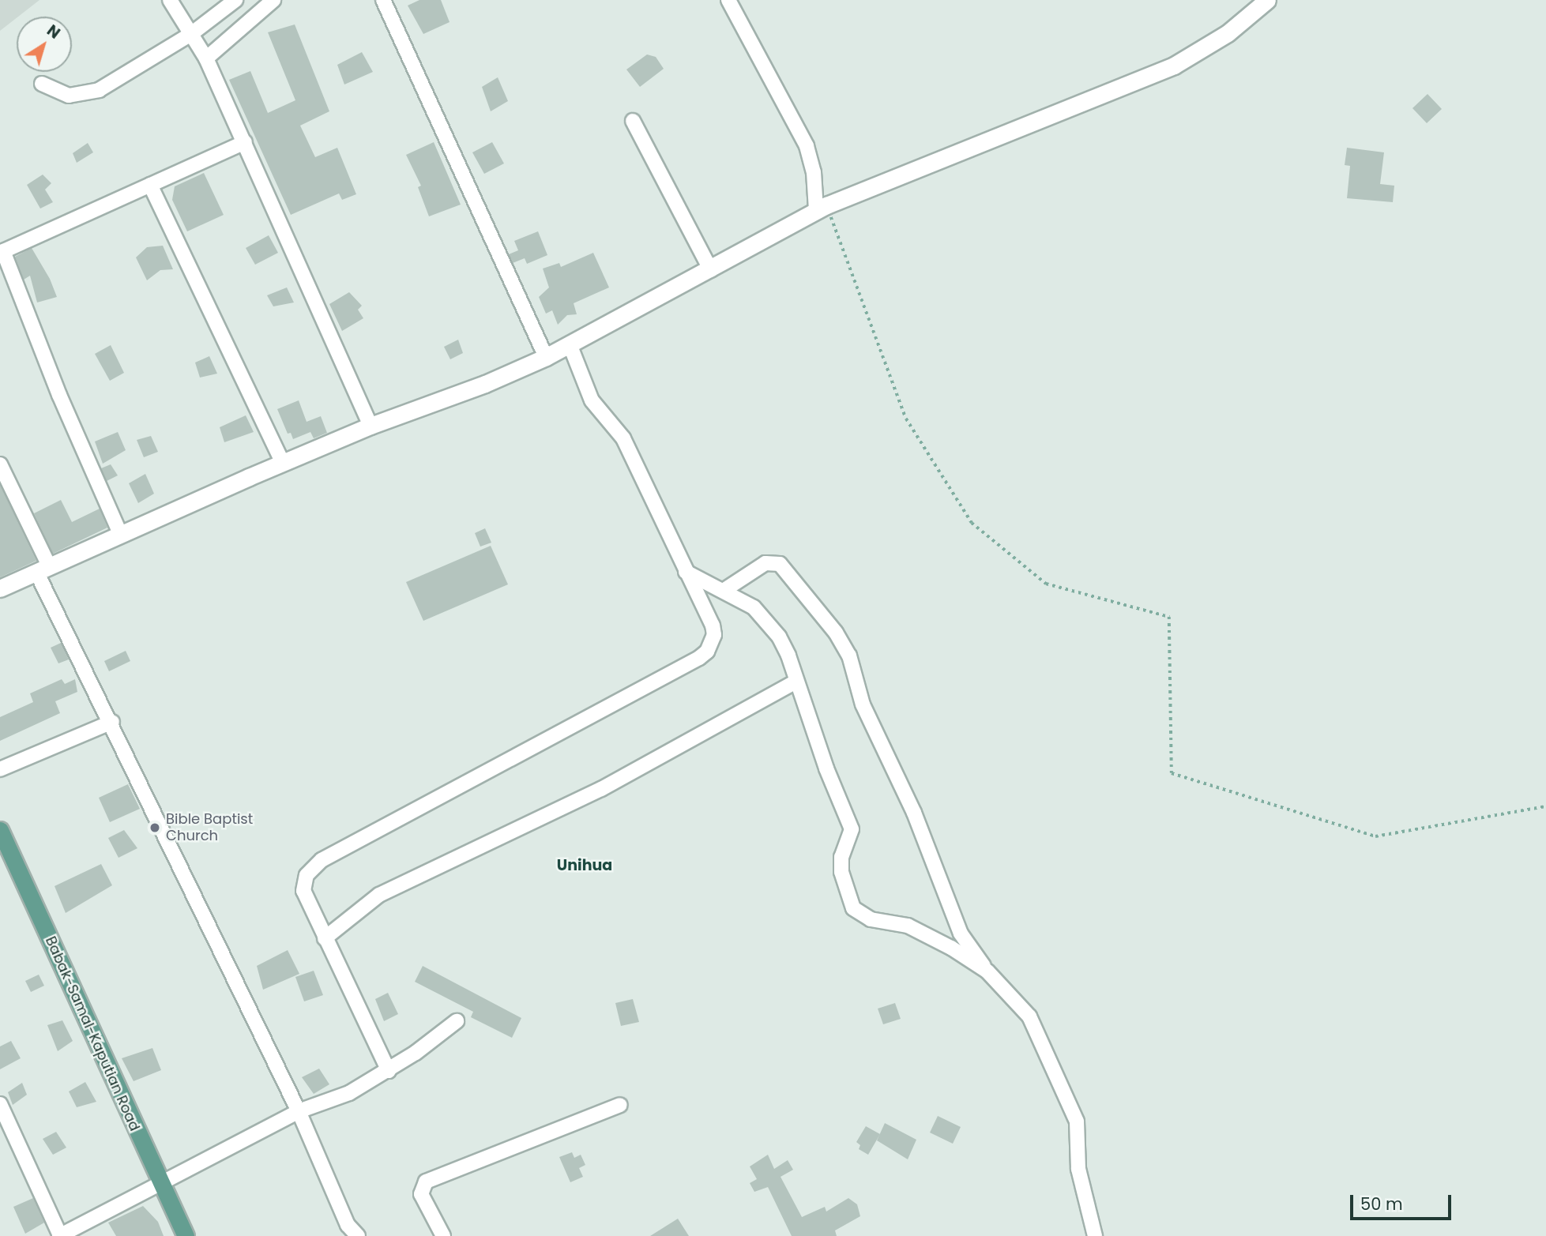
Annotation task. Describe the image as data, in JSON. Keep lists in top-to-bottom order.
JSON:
{
  "streets": {
    "main road": ["Babak-Samal-Kaputian Road"]
  },
  "districts": ["Unihua"],
  "places": ["Bible Baptist Church"],
  "scale_bar": "50 m",
  "north": "top right"
}
